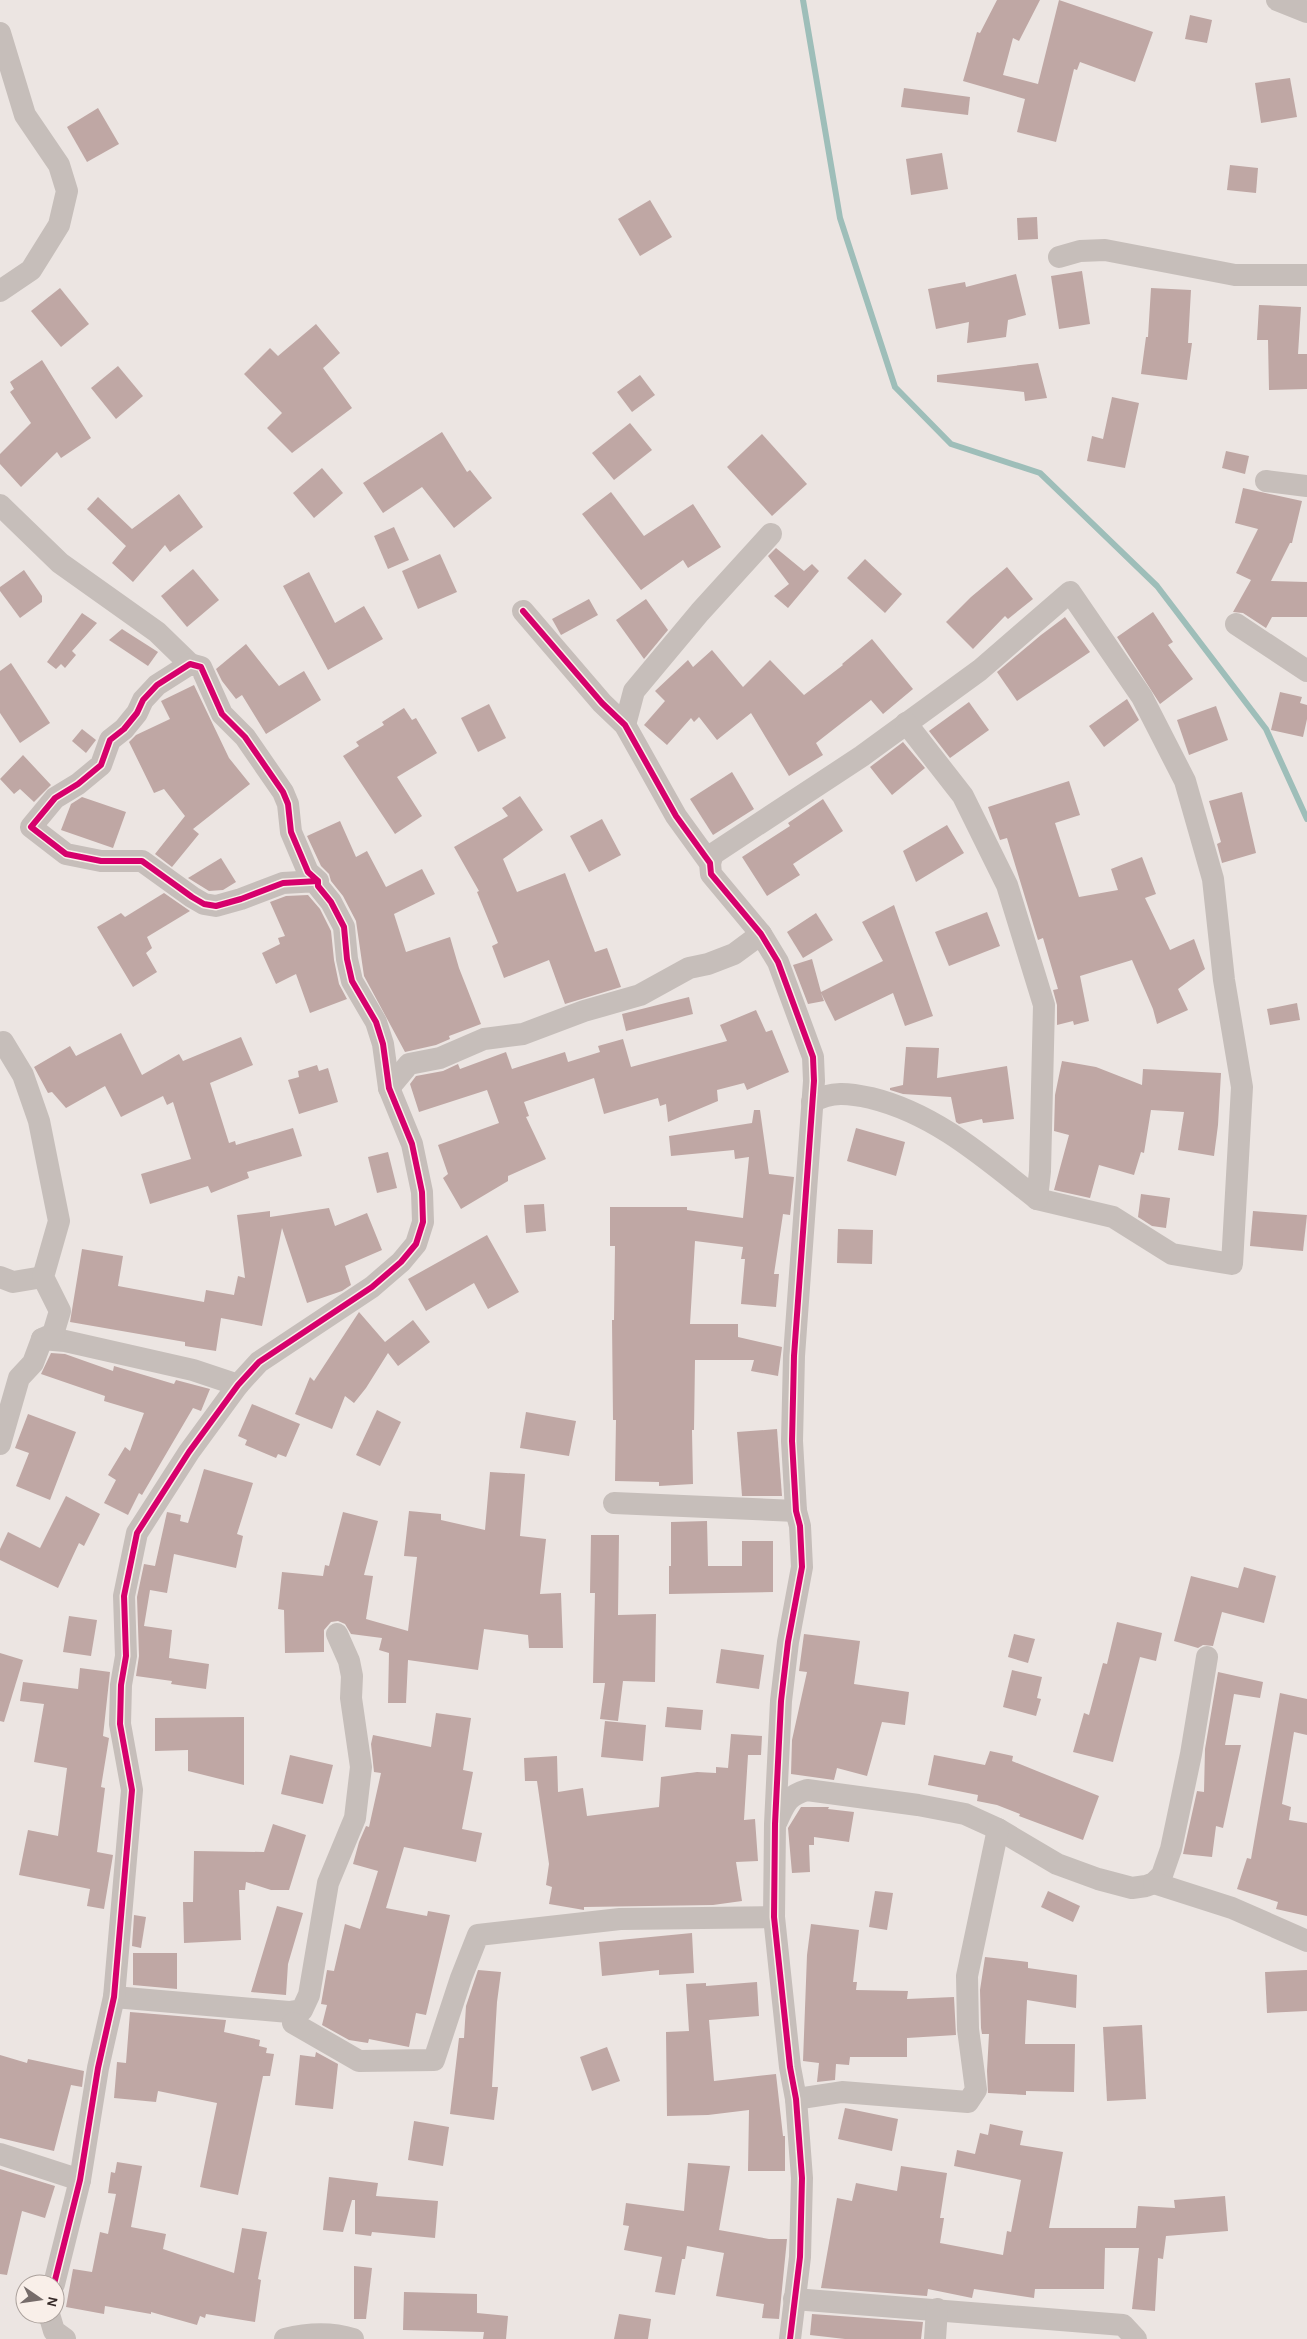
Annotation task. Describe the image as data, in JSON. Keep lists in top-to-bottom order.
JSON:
{
  "north": "right"
}
